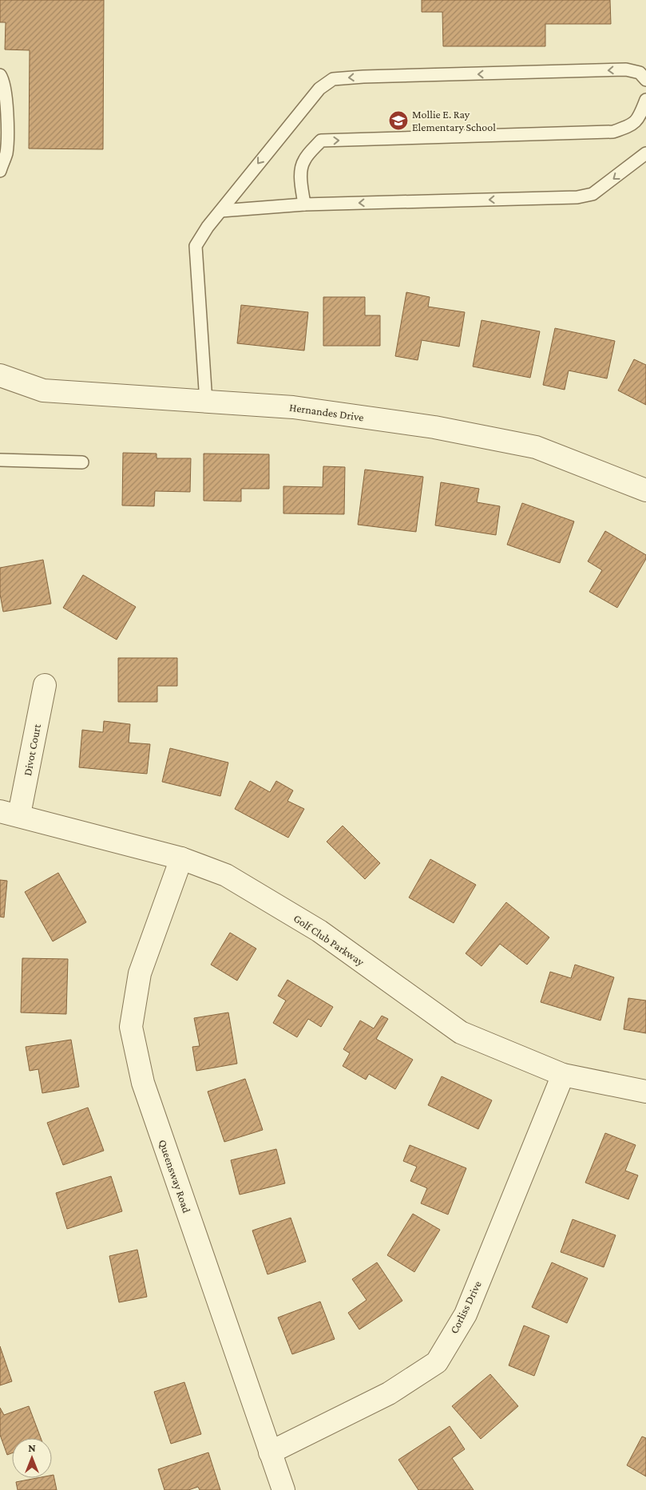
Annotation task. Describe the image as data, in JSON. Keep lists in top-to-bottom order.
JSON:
{
  "streets": {
    "street": [
      "Hernandes Drive",
      "Divot Court",
      "Golf Club Parkway",
      "Queensway Road",
      "Corliss Drive"
    ]
  },
  "crossings": [
    ["Divot Court", "Golf Club Parkway"],
    ["Golf Club Parkway", "Queensway Road"],
    ["Golf Club Parkway", "Corliss Drive"],
    ["Queensway Road", "Corliss Drive"]
  ],
  "places": {
    "school or university": ["Mollie E. Ray Elementary School"]
  },
  "north": "top"
}
